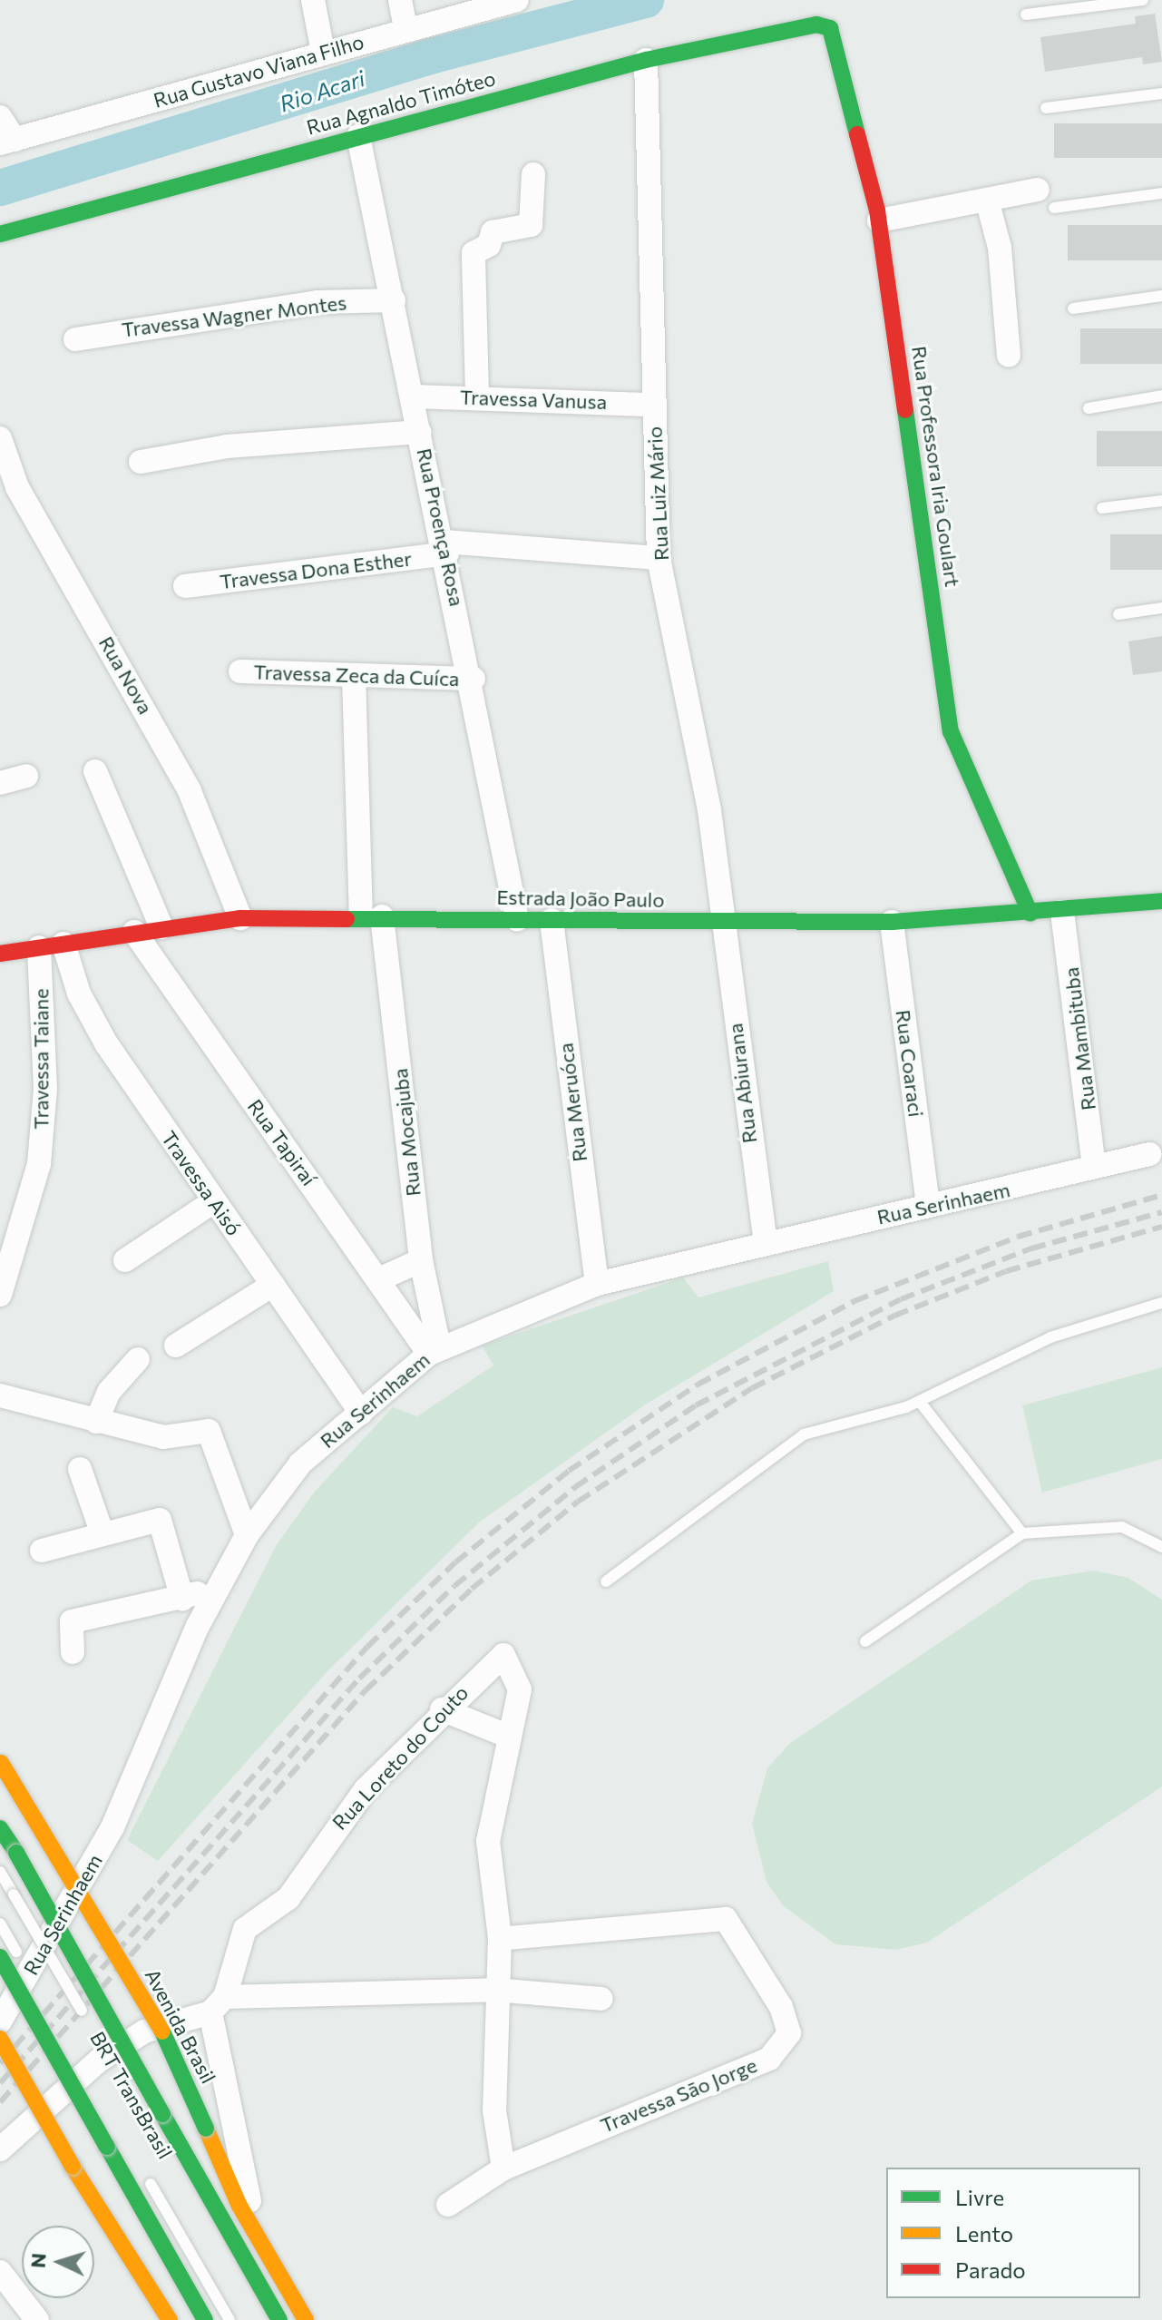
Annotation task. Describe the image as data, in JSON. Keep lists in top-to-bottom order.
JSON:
{
  "streets": {
    "main road": [
      "Rua Agnaldo Timóteo",
      "Rua Professora Iria Goulart",
      "Estrada João Paulo",
      "Avenida Brasil"
    ],
    "street": [
      "Rua Gustavo Viana Filho",
      "Travessa Wagner Montes",
      "Travessa Vanusa",
      "Rua Luiz Mário",
      "Rua Proença Rosa",
      "Travessa Dona Esther",
      "Rua Nova",
      "Travessa Zeca da Cuíca",
      "Rua Mambituba",
      "Travessa Taiane",
      "Rua Coaraci",
      "Rua Abiurana",
      "Rua Meruóca",
      "Rua Mocajuba",
      "Rua Tapiraí",
      "Travessa Aisó",
      "Rua Serinhaem",
      "Rua Loreto do Couto",
      "Travessa Sāo Jorge"
    ],
    "lane": ["BRT TransBrasil"]
  },
  "crossings": [
    ["Rua Agnaldo Timóteo", "Rua Professora Iria Goulart"],
    ["Rua Agnaldo Timóteo", "Rua Luiz Mário"],
    ["Rua Agnaldo Timóteo", "Rua Proença Rosa"],
    ["Travessa Wagner Montes", "Rua Proença Rosa"],
    ["Travessa Vanusa", "Rua Luiz Mário"],
    ["Travessa Vanusa", "Rua Proença Rosa"],
    ["Rua Professora Iria Goulart", "Estrada João Paulo"],
    ["Rua Luiz Mário", "Travessa Dona Esther"],
    ["Rua Luiz Mário", "Estrada João Paulo"],
    ["Rua Luiz Mário", "Rua Abiurana"],
    ["Rua Proença Rosa", "Travessa Dona Esther"],
    ["Rua Proença Rosa", "Travessa Zeca da Cuíca"],
    ["Rua Proença Rosa", "Estrada João Paulo"],
    ["Rua Nova", "Estrada João Paulo"],
    ["Travessa Zeca da Cuíca", "Rua Mocajuba"],
    ["Estrada João Paulo", "Rua Mambituba"],
    ["Estrada João Paulo", "Travessa Taiane"],
    ["Estrada João Paulo", "Rua Coaraci"],
    ["Estrada João Paulo", "Rua Abiurana"],
    ["Estrada João Paulo", "Rua Meruóca"],
    ["Estrada João Paulo", "Rua Mocajuba"],
    ["Estrada João Paulo", "Rua Tapiraí"],
    ["Estrada João Paulo", "Travessa Aisó"],
    ["Rua Mambituba", "Rua Serinhaem"],
    ["Rua Coaraci", "Rua Serinhaem"],
    ["Rua Abiurana", "Rua Serinhaem"],
    ["Rua Meruóca", "Rua Serinhaem"],
    ["Rua Mocajuba", "Rua Tapiraí"],
    ["Rua Mocajuba", "Rua Serinhaem"],
    ["Rua Tapiraí", "Rua Serinhaem"],
    ["Travessa Aisó", "Rua Serinhaem"],
    ["Rua Loreto do Couto", "Avenida Brasil"]
  ],
  "water": ["Rio Acari"],
  "legend": ["Livre", "Lento", "Parado"],
  "north": "left"
}
